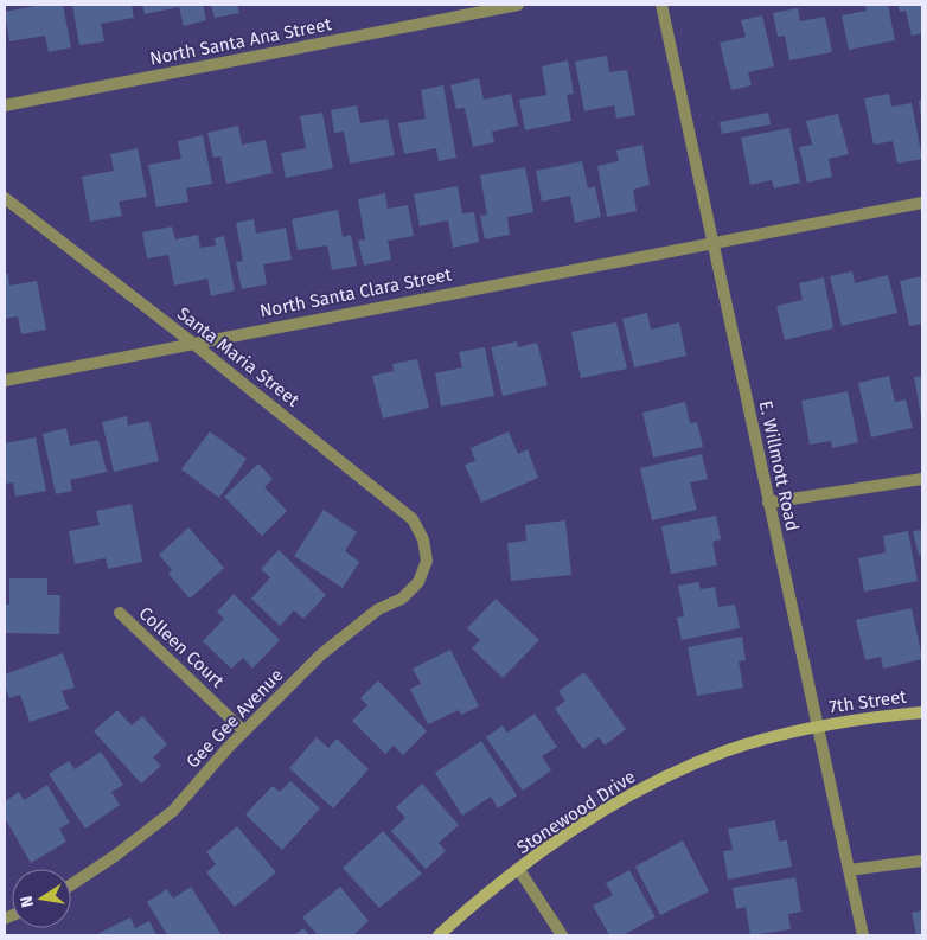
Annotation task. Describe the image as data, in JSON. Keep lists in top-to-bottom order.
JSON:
{
  "streets": {
    "street": [
      "North Santa Ana Street",
      "North Santa Clara Street",
      "Santa Maria Street",
      "E. Willmott Road",
      "Colleen Court",
      "7th Street",
      "Gee Gee Avenue",
      "Stonewood Drive"
    ]
  },
  "crossings": [
    ["North Santa Clara Street", "Santa Maria Street"],
    ["North Santa Clara Street", "E. Willmott Road"],
    ["Santa Maria Street", "Gee Gee Avenue"],
    ["E. Willmott Road", "7th Street"],
    ["E. Willmott Road", "Stonewood Drive"],
    ["Colleen Court", "Gee Gee Avenue"],
    ["7th Street", "Stonewood Drive"]
  ],
  "north": "left"
}
